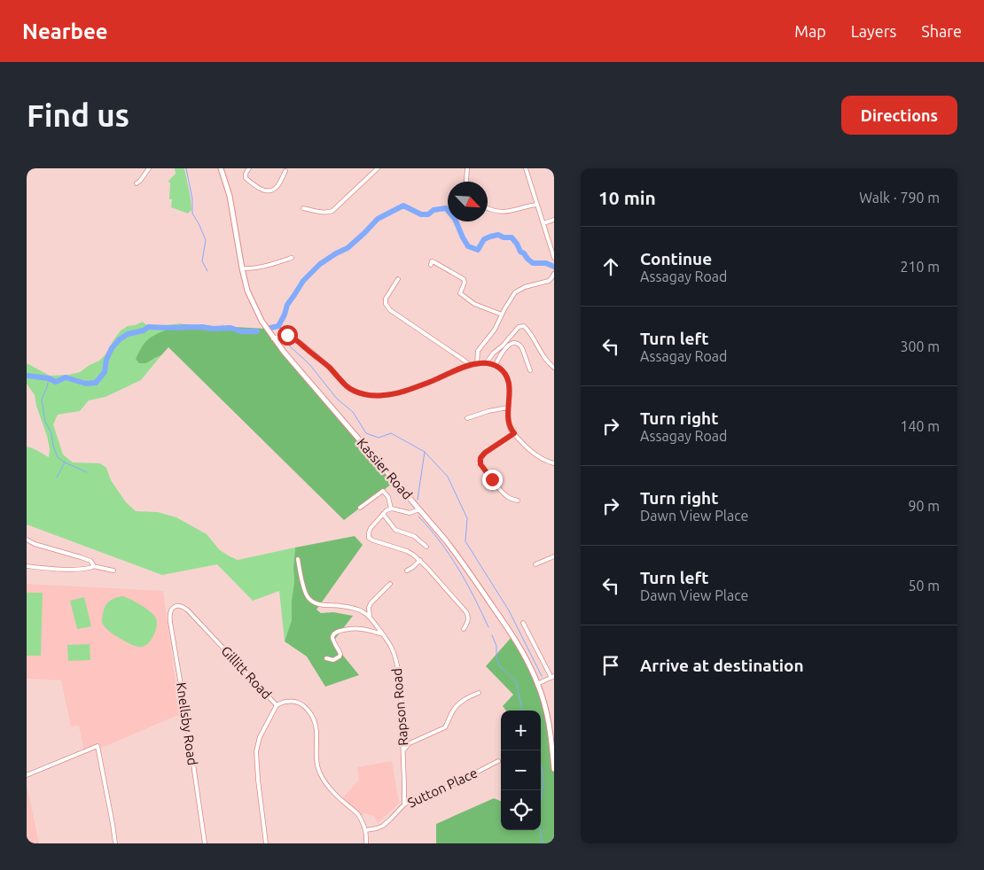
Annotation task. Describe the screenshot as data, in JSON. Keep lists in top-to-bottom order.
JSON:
{
  "streets": {
    "main road": ["Kassier Road"],
    "street": [
      "Gillitt Road",
      "Rapson Road",
      "Knellsby Road",
      "Sutton Place"
    ]
  },
  "crossings": [
    ["Gillitt Road", "Knellsby Road"],
    ["Gillitt Road", "Sutton Place"],
    ["Rapson Road", "Sutton Place"]
  ],
  "north": "bottom right",
  "page": {
    "header": "Nearbee",
    "nav": ["Map", "Layers", "Share"],
    "buttons": "Directions",
    "title": "Find us",
    "heading": ["10 min", "Walk · 790 m"],
    "list": [
      ["Continue", "Assagay Road", "210 m"],
      ["Turn left", "Assagay Road", "300 m"],
      ["Turn right", "Assagay Road", "140 m"],
      ["Turn right", "Dawn View Place", "90 m"],
      ["Turn left", "Dawn View Place", "50 m"],
      "Arrive at destination"
    ],
    "map_buttons": ["+", "−"]
  }
}
